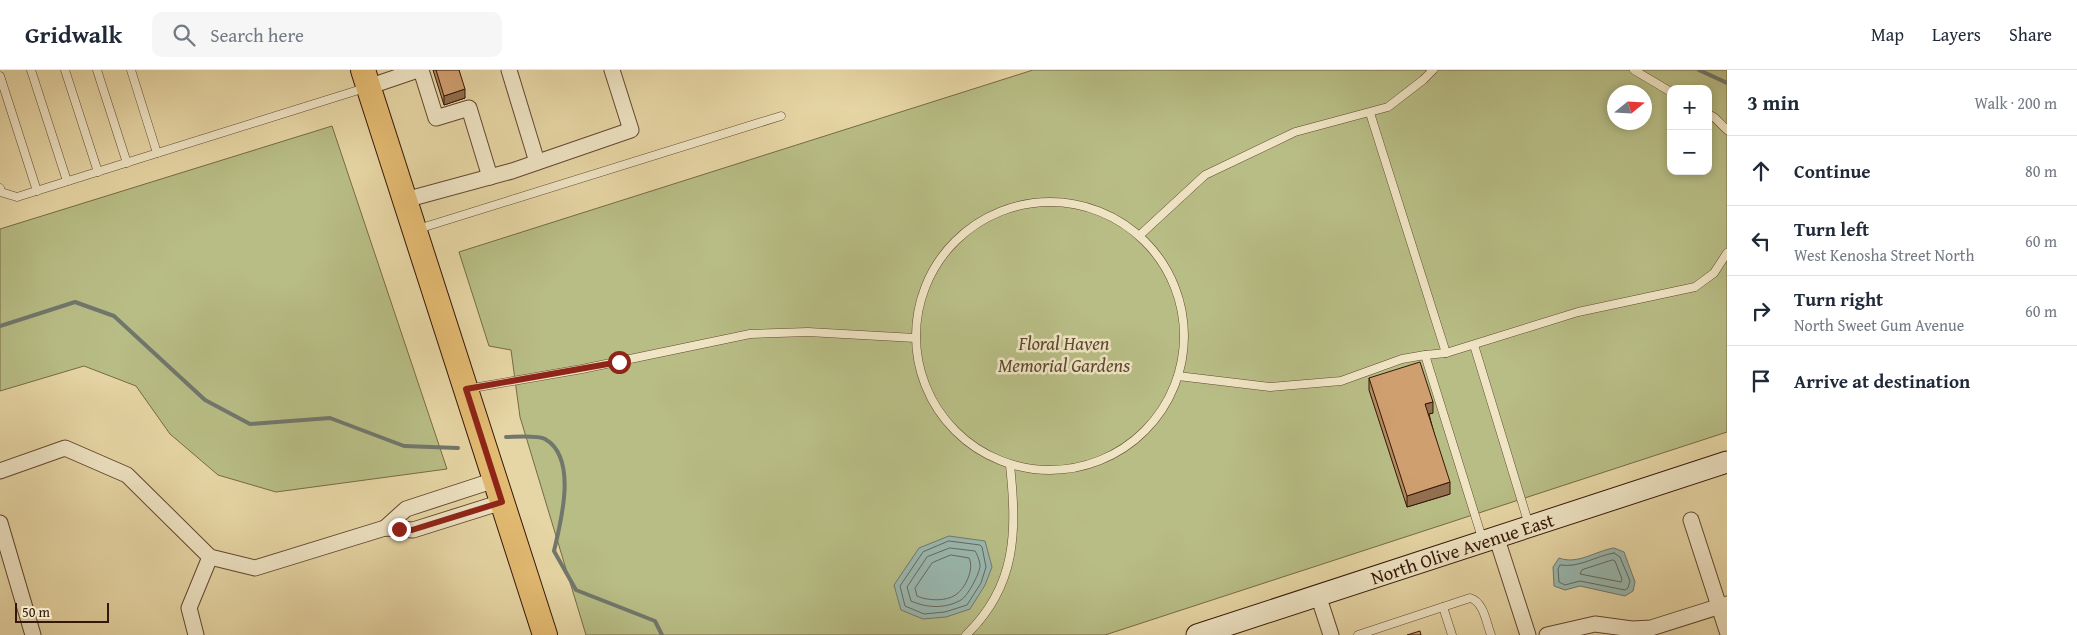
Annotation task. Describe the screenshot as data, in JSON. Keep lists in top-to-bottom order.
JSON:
{
  "streets": {
    "street": ["North Olive Avenue East"]
  },
  "parks": ["Floral Haven Memorial Gardens"],
  "scale_bar": "50 m",
  "north": "right",
  "page": {
    "header": "Gridwalk",
    "search": "Search here",
    "nav": ["Map", "Layers", "Share"],
    "heading": ["3 min", "Walk · 200 m"],
    "map_buttons": ["+", "−"],
    "list": [
      ["Continue", "80 m"],
      ["Turn left", "West Kenosha Street North", "60 m"],
      ["Turn right", "North Sweet Gum Avenue", "60 m"],
      "Arrive at destination"
    ],
    "scale": "50 m"
  }
}
